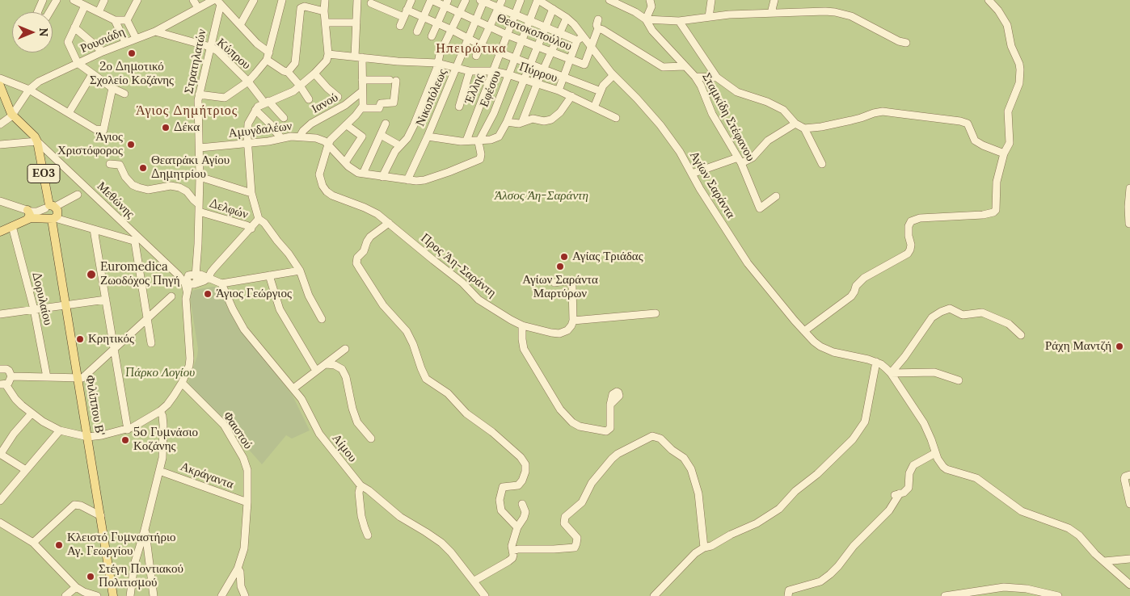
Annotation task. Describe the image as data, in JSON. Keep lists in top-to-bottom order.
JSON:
{
  "streets": {
    "main road": ["ΕΟ3", "Φιλίππου Β'"],
    "street": [
      "Θεοτοκοπούλου",
      "Ρουσιάδη",
      "Κύπρου",
      "Στρατηλατών",
      "Πύρρου",
      "Έλλης",
      "Εφέσου",
      "Νικοπόλεως",
      "Ιανού",
      "Σταμκίδη Στέφανου",
      "Αμυγδαλέων",
      "Αγίων Σαράντα",
      "Μεθώνης",
      "Δελφών",
      "Προς Άη-Σαράντη",
      "Δορυλαίου",
      "Φαιστού",
      "Αίμου",
      "Ακράγαντα"
    ]
  },
  "crossings": [
    ["Θεοτοκοπούλου", "Έλλης"],
    ["Θεοτοκοπούλου", "Εφέσου"],
    ["Θεοτοκοπούλου", "Νικοπόλεως"],
    ["Θεοτοκοπούλου", "Αγίων Σαράντα"],
    ["Ρουσιάδη", "Κύπρου"],
    ["Κύπρου", "Στρατηλατών"],
    ["Στρατηλατών", "Αμυγδαλέων"],
    ["Στρατηλατών", "Μεθώνης"],
    ["Στρατηλατών", "Δελφών"],
    ["Στρατηλατών", "Φιλίππου Β'"],
    ["Στρατηλατών", "Φαιστού"],
    ["Πύρρου", "Έλλης"],
    ["Πύρρου", "Εφέσου"],
    ["Πύρρου", "Νικοπόλεως"],
    ["Εφέσου", "Αμυγδαλέων"],
    ["Εφέσου", "Αγίων Σαράντα"],
    ["Νικοπόλεως", "Αμυγδαλέων"],
    ["Ιανού", "Αμυγδαλέων"],
    ["Αμυγδαλέων", "Προς Άη-Σαράντη"],
    ["ΕΟ3", "Μεθώνης"],
    ["ΕΟ3", "Φιλίππου Β'"],
    ["Φαιστού", "Ακράγαντα"]
  ],
  "districts": ["Ηπειρώτικα", "Άγιος Δημήτριος"],
  "parks": ["Άλσος Άη-Σαράντη", "Πάρκο Λογίου"],
  "places": [
    "2ο Δημοτικό Σχολείο Κοζάνης",
    "Δέκα",
    "Άγιος Χριστόφορος",
    "Θεατράκι Αγίου Δημητρίου",
    "Αγίας Τριάδας",
    "Αγίων Σαράντα Μαρτύρων",
    "Euromedica Ζωοδόχος Πηγή",
    "Άγιος Γεώργιος",
    "Κρητικός",
    "Ράχη Μαντζή",
    "5o Γυμνάσιο Κοζάνης",
    "Κλειστό Γυμναστήριο Αγ. Γεωργίου",
    "Στέγη Ποντιακού Πολιτισμού"
  ],
  "north": "right"
}
